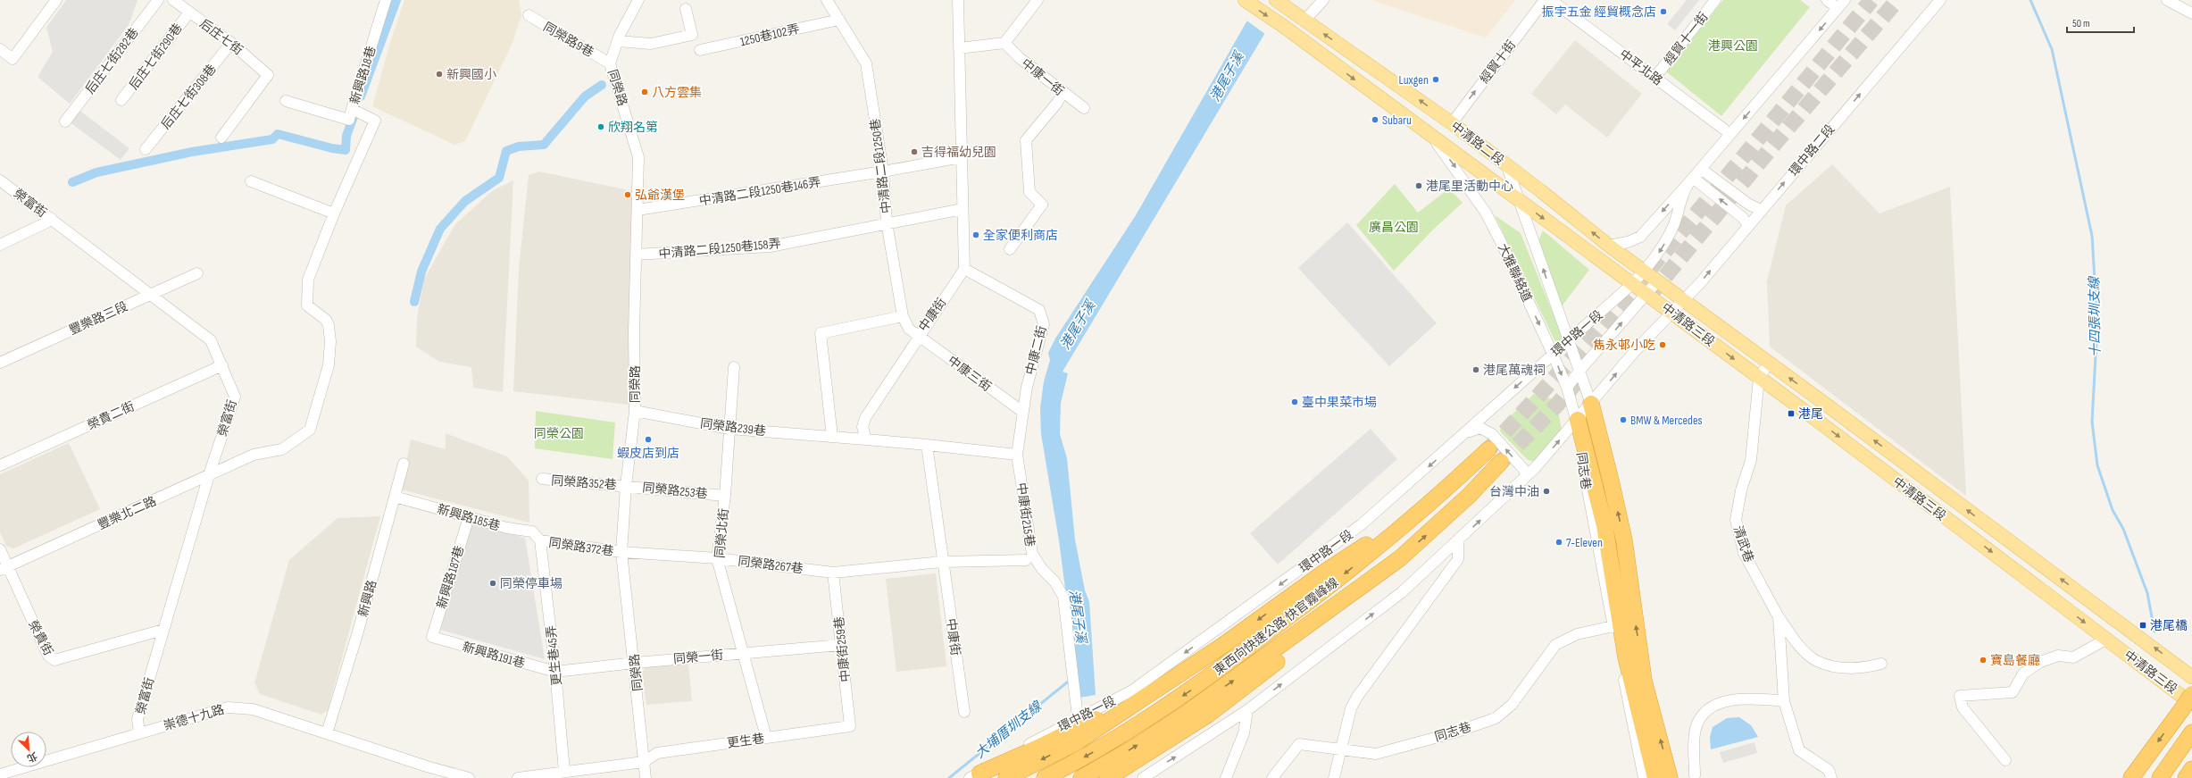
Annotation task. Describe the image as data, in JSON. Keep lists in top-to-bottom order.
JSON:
{
  "streets": {
    "highway": ["東西向快速公路 快官霧峰線"],
    "main road": ["中清路二段", "中清路三段"],
    "street": [
      "1250巷102弄",
      "后庄七街",
      "經貿十一街",
      "同榮路9巷",
      "后庄七街290巷",
      "后庄七街282巷",
      "經貿十街",
      "中平北路",
      "新興路18巷",
      "中康一街",
      "同榮路",
      "后庄七街308巷",
      "環中路二段",
      "中清路二段1250巷",
      "中清路二段1250巷146弄",
      "榮富街",
      "中清路二段1250巷158弄",
      "大雅聯絡道",
      "中康街",
      "豐樂路三段",
      "環中路一段",
      "中康二街",
      "中康三街",
      "榮貴二街",
      "同榮路239巷",
      "同志巷",
      "同榮路352巷",
      "同榮路253巷",
      "豐樂北二路",
      "中康街215巷",
      "新興路185巷",
      "同榮北街",
      "清武巷",
      "同榮路372巷",
      "同榮路267巷",
      "新興路187巷",
      "新興路",
      "榮貴街",
      "中康街259巷",
      "新興路191巷",
      "更生巷45弄",
      "同榮一街",
      "崇德十九路",
      "更生巷"
    ]
  },
  "crossings": [
    ["1250巷102弄", "中清路二段1250巷"],
    ["后庄七街", "后庄七街290巷"],
    ["后庄七街", "后庄七街308巷"],
    ["經貿十一街", "中平北路"],
    ["同榮路9巷", "同榮路"],
    ["經貿十街", "中清路二段"],
    ["新興路18巷", "豐樂北二路"],
    ["同榮路", "中清路二段1250巷146弄"],
    ["同榮路", "中清路二段1250巷158弄"],
    ["同榮路", "同榮路239巷"],
    ["同榮路", "同榮路352巷"],
    ["同榮路", "同榮路253巷"],
    ["同榮路", "同榮路372巷"],
    ["同榮路", "同榮路267巷"],
    ["同榮路", "同榮一街"],
    ["同榮路", "更生巷"],
    ["中清路二段", "大雅聯絡道"],
    ["中清路二段", "中清路三段"],
    ["中清路二段", "環中路一段"],
    ["環中路二段", "中清路三段"],
    ["中清路二段1250巷", "中清路二段1250巷146弄"],
    ["中清路二段1250巷", "中清路二段1250巷158弄"],
    ["中清路二段1250巷", "中康街"],
    ["中清路二段1250巷", "中康三街"],
    ["榮富街", "豐樂路三段"],
    ["榮富街", "榮貴二街"],
    ["榮富街", "豐樂北二路"],
    ["榮富街", "榮貴街"],
    ["榮富街", "崇德十九路"],
    ["大雅聯絡道", "環中路一段"],
    ["中康街", "中康二街"],
    ["中康街", "中康三街"],
    ["中康街", "同榮路239巷"],
    ["中清路三段", "清武巷"],
    ["環中路一段", "中康街215巷"],
    ["中康二街", "中康三街"],
    ["中康二街", "中康街215巷"],
    ["同榮路239巷", "同榮北街"],
    ["同榮路352巷", "同榮路253巷"],
    ["同榮路253巷", "同榮北街"],
    ["豐樂北二路", "榮貴街"],
    ["新興路185巷", "同榮路372巷"],
    ["新興路185巷", "新興路187巷"],
    ["新興路185巷", "新興路"],
    ["新興路185巷", "更生巷45弄"],
    ["同榮北街", "同榮路267巷"],
    ["同榮北街", "同榮一街"],
    ["同榮北街", "更生巷"],
    ["同榮路372巷", "同榮路267巷"],
    ["同榮路372巷", "更生巷45弄"],
    ["同榮路267巷", "中康街259巷"],
    ["新興路187巷", "新興路191巷"],
    ["新興路", "崇德十九路"],
    ["中康街259巷", "同榮一街"],
    ["中康街259巷", "更生巷"],
    ["新興路191巷", "更生巷45弄"],
    ["新興路191巷", "同榮一街"],
    ["更生巷45弄", "同榮一街"]
  ],
  "one_way": ["經貿十街"],
  "water": ["港尾子溪", "十四張圳支線", "大埔厝圳支線"],
  "parks": ["港興公園", "廣昌公園", "同榮公園"],
  "places": {
    "other": [
      "振宇五金 經貿概念店",
      "新興國小",
      "Luxgen",
      "八方雲集",
      "Subaru",
      "欣翔名第",
      "吉得福幼兒園",
      "港尾里活動中心",
      "弘爺漢堡",
      "全家便利商店",
      "雋永邨小吃",
      "港尾萬魂祠",
      "臺中果菜市場",
      "BMW & Mercedes",
      "蝦皮店到店",
      "台灣中油",
      "7-Eleven",
      "同榮停車場",
      "寶島餐廳"
    ],
    "transit": ["港尾", "港尾橋"]
  },
  "scale_bar": "50 m",
  "north": "bottom right"
}
